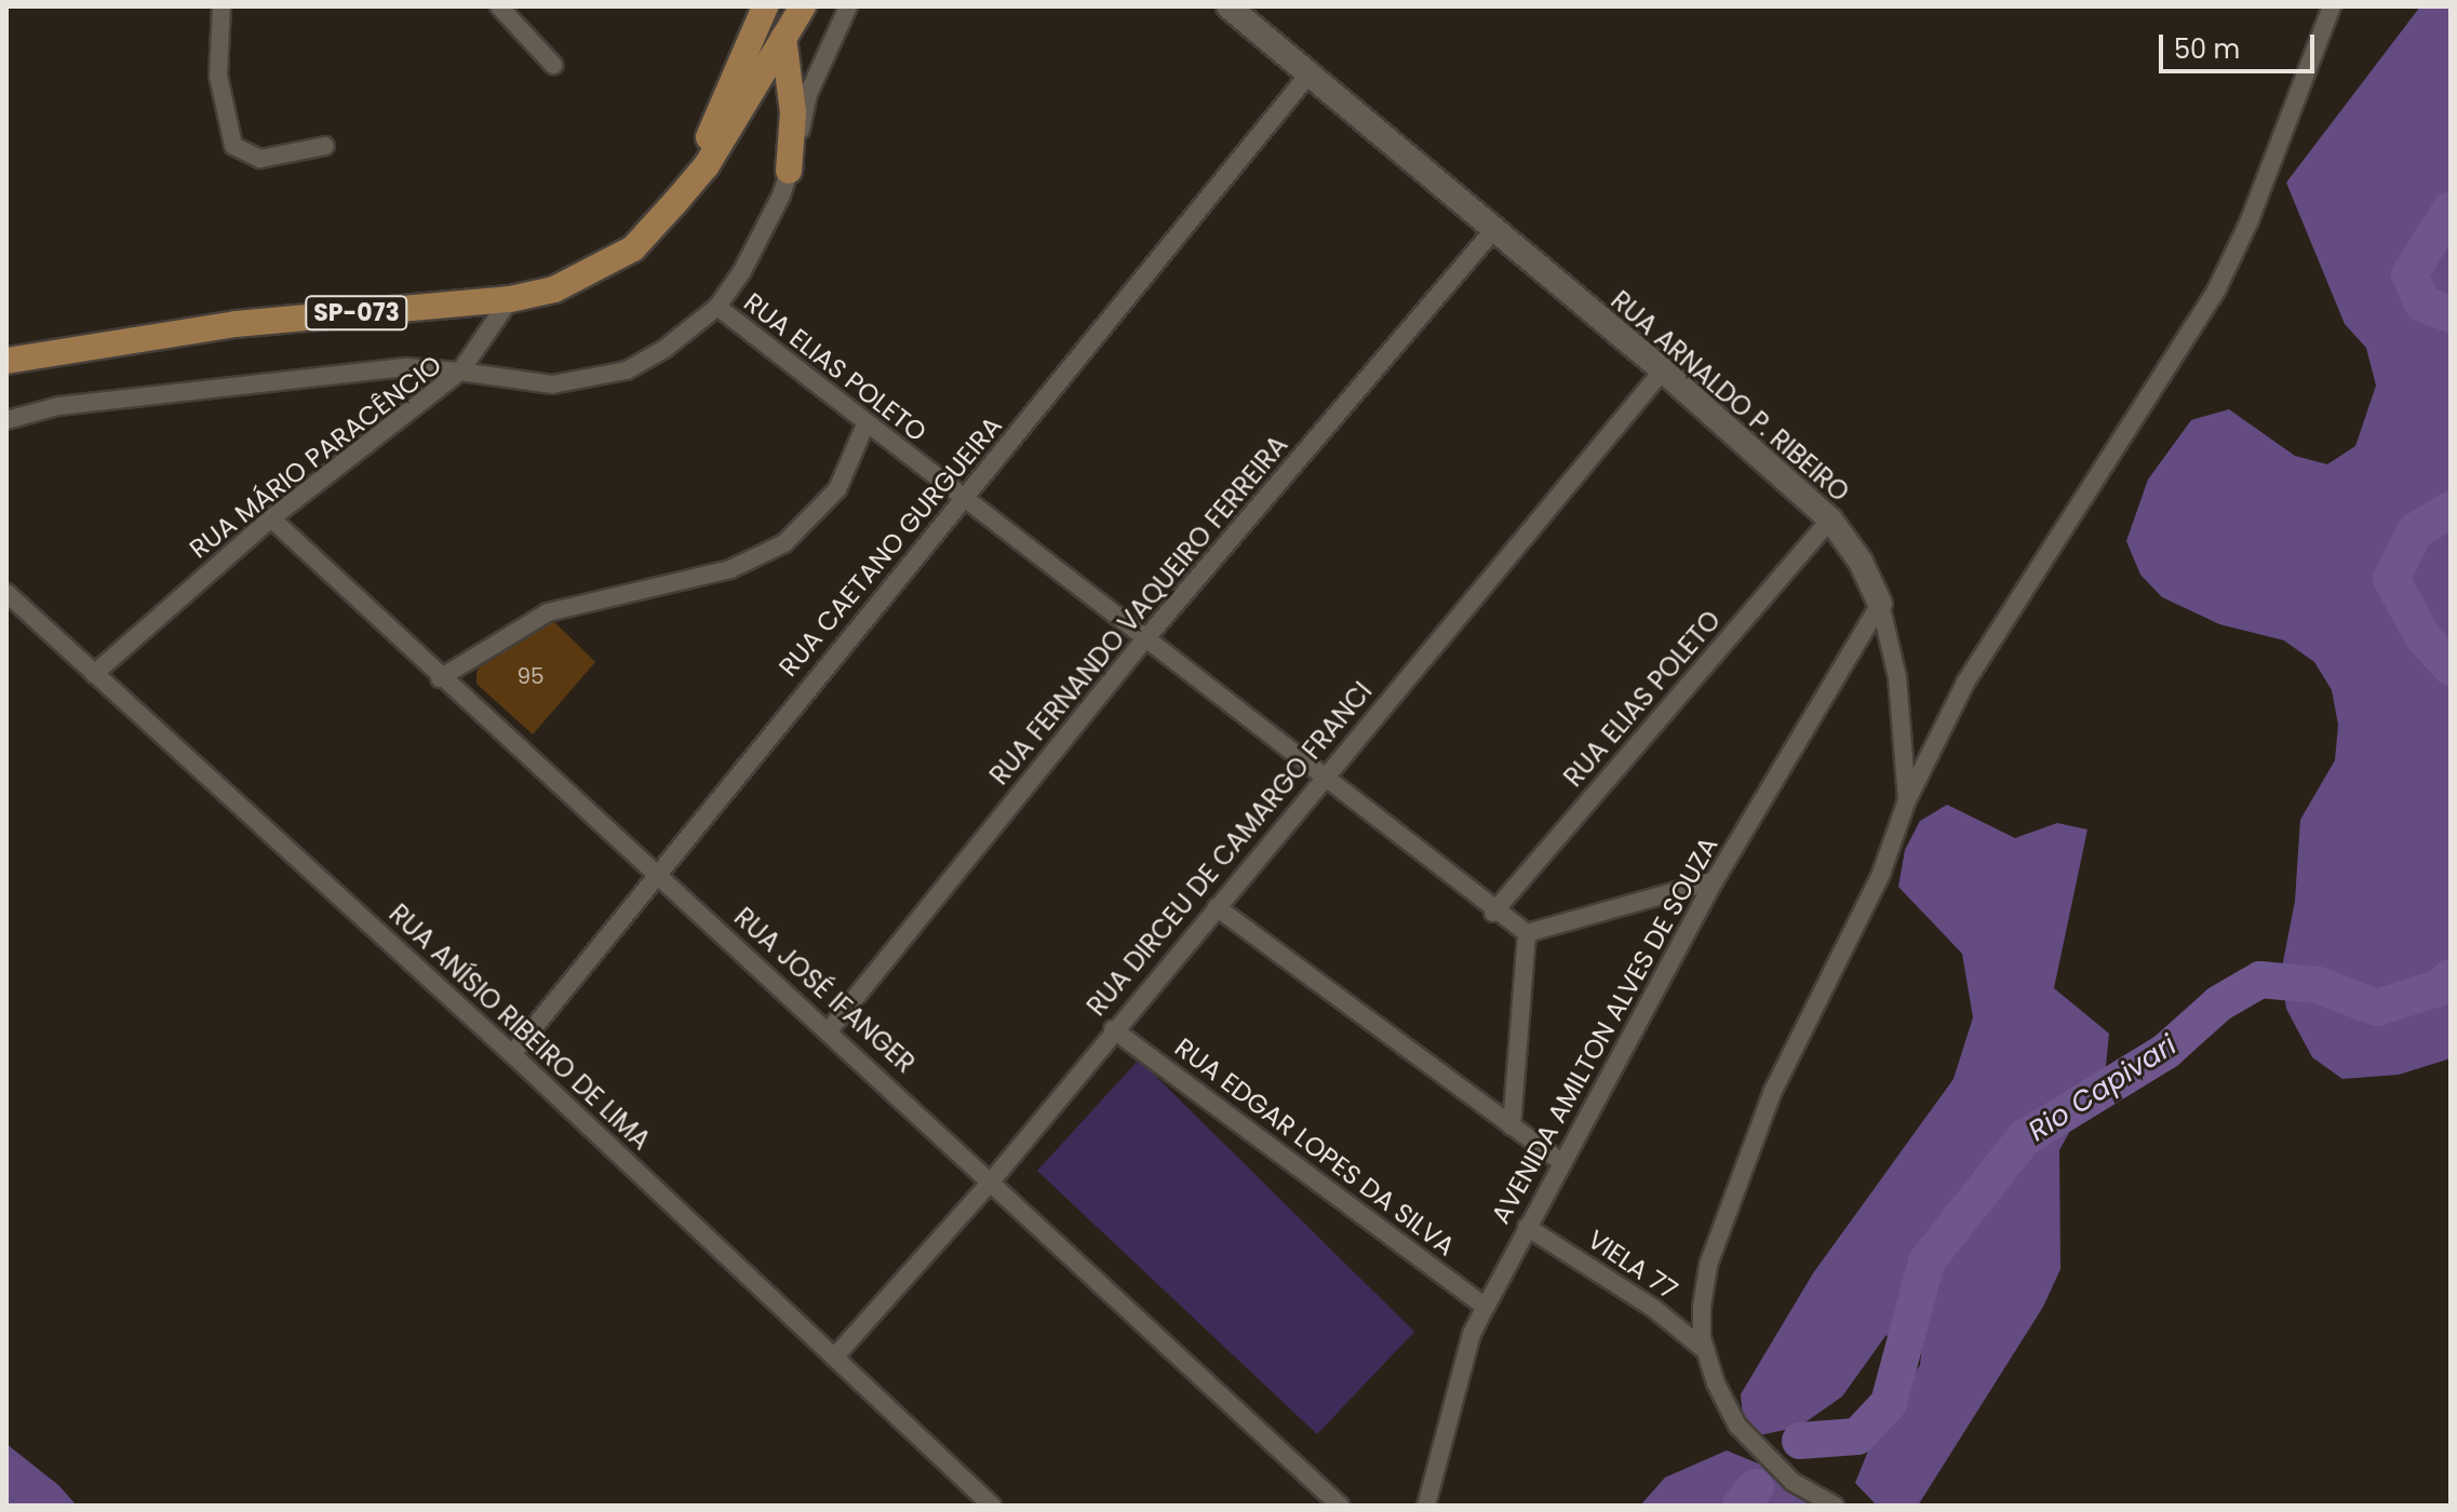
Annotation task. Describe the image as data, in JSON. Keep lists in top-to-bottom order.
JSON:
{
  "streets": {
    "main road": ["SP-073"],
    "street": [
      "RUA ELIAS POLETO",
      "RUA ARNALDO P. RIBEIRO",
      "RUA MÁRIO PARACÊNCIO",
      "RUA CAETANO GURGUEIRA",
      "RUA FERNANDO VAQUEIRO FERREIRA",
      "RUA DIRCEU DE CAMARGO FRANCI",
      "RUA JOSÉ IFANGER",
      "RUA ANÍSIO RIBEIRO DE LIMA",
      "AVENIDA AMILTON ALVES DE SOUZA",
      "RUA EDGAR LOPES DA SILVA",
      "VIELA 77"
    ]
  },
  "crossings": [
    ["RUA ELIAS POLETO", "RUA ARNALDO P. RIBEIRO"],
    ["RUA ELIAS POLETO", "RUA MÁRIO PARACÊNCIO"],
    ["RUA ELIAS POLETO", "RUA CAETANO GURGUEIRA"],
    ["RUA ELIAS POLETO", "RUA FERNANDO VAQUEIRO FERREIRA"],
    ["RUA ELIAS POLETO", "RUA DIRCEU DE CAMARGO FRANCI"],
    ["RUA ARNALDO P. RIBEIRO", "RUA CAETANO GURGUEIRA"],
    ["RUA ARNALDO P. RIBEIRO", "RUA FERNANDO VAQUEIRO FERREIRA"],
    ["RUA ARNALDO P. RIBEIRO", "RUA DIRCEU DE CAMARGO FRANCI"],
    ["RUA ARNALDO P. RIBEIRO", "AVENIDA AMILTON ALVES DE SOUZA"],
    ["RUA ARNALDO P. RIBEIRO", "VIELA 77"],
    ["RUA MÁRIO PARACÊNCIO", "RUA JOSÉ IFANGER"],
    ["RUA MÁRIO PARACÊNCIO", "RUA ANÍSIO RIBEIRO DE LIMA"],
    ["RUA CAETANO GURGUEIRA", "RUA JOSÉ IFANGER"],
    ["RUA CAETANO GURGUEIRA", "RUA ANÍSIO RIBEIRO DE LIMA"],
    ["RUA FERNANDO VAQUEIRO FERREIRA", "RUA JOSÉ IFANGER"],
    ["RUA DIRCEU DE CAMARGO FRANCI", "RUA JOSÉ IFANGER"],
    ["RUA DIRCEU DE CAMARGO FRANCI", "RUA ANÍSIO RIBEIRO DE LIMA"],
    ["RUA DIRCEU DE CAMARGO FRANCI", "RUA EDGAR LOPES DA SILVA"],
    ["AVENIDA AMILTON ALVES DE SOUZA", "RUA EDGAR LOPES DA SILVA"],
    ["AVENIDA AMILTON ALVES DE SOUZA", "VIELA 77"]
  ],
  "water": ["Rio Capivari"],
  "house_numbers": ["95"],
  "scale_bar": "50 m"
}
